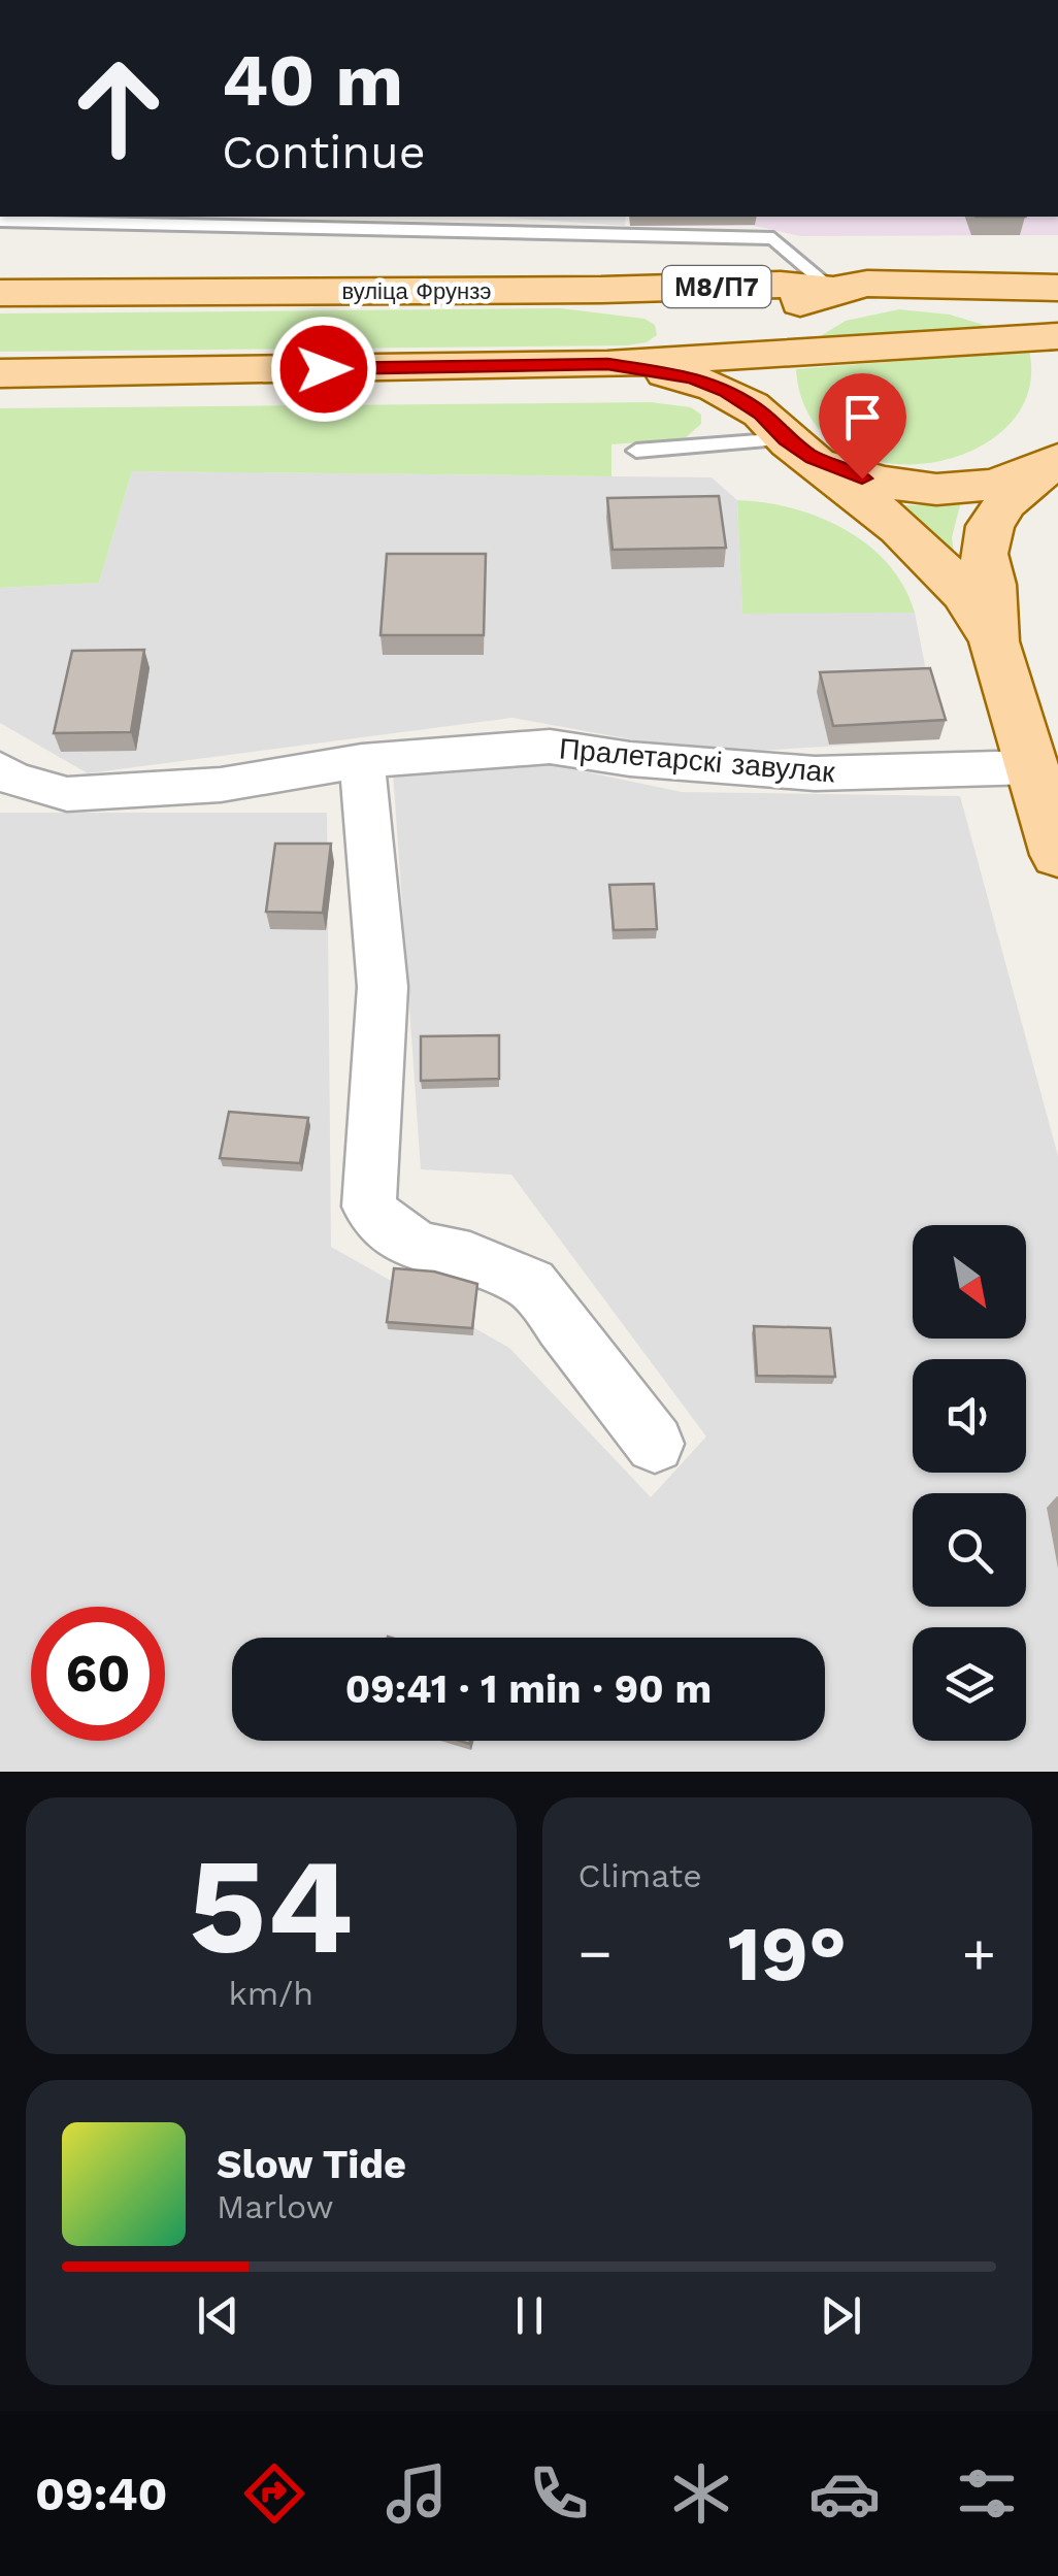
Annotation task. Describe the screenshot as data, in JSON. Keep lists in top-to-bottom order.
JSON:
{
  "streets": {
    "main road": ["М8/П7", "вуліца Фрунзэ"],
    "street": ["Пралетарскі завулак"]
  },
  "crossings": [
    ["М8/П7", "вуліца Фрунзэ"]
  ],
  "north": "bottom right",
  "page": {
    "turn": ["40 m", "Continue"],
    "limit": "60",
    "trip": "09:41 · 1 min · 90 m",
    "tile": [
      ["54", "km/h"],
      "Climate"
    ],
    "heat": ["−", "19°", "+"],
    "song": ["Slow Tide", "Marlow"],
    "tabs": "09:40"
  }
}
